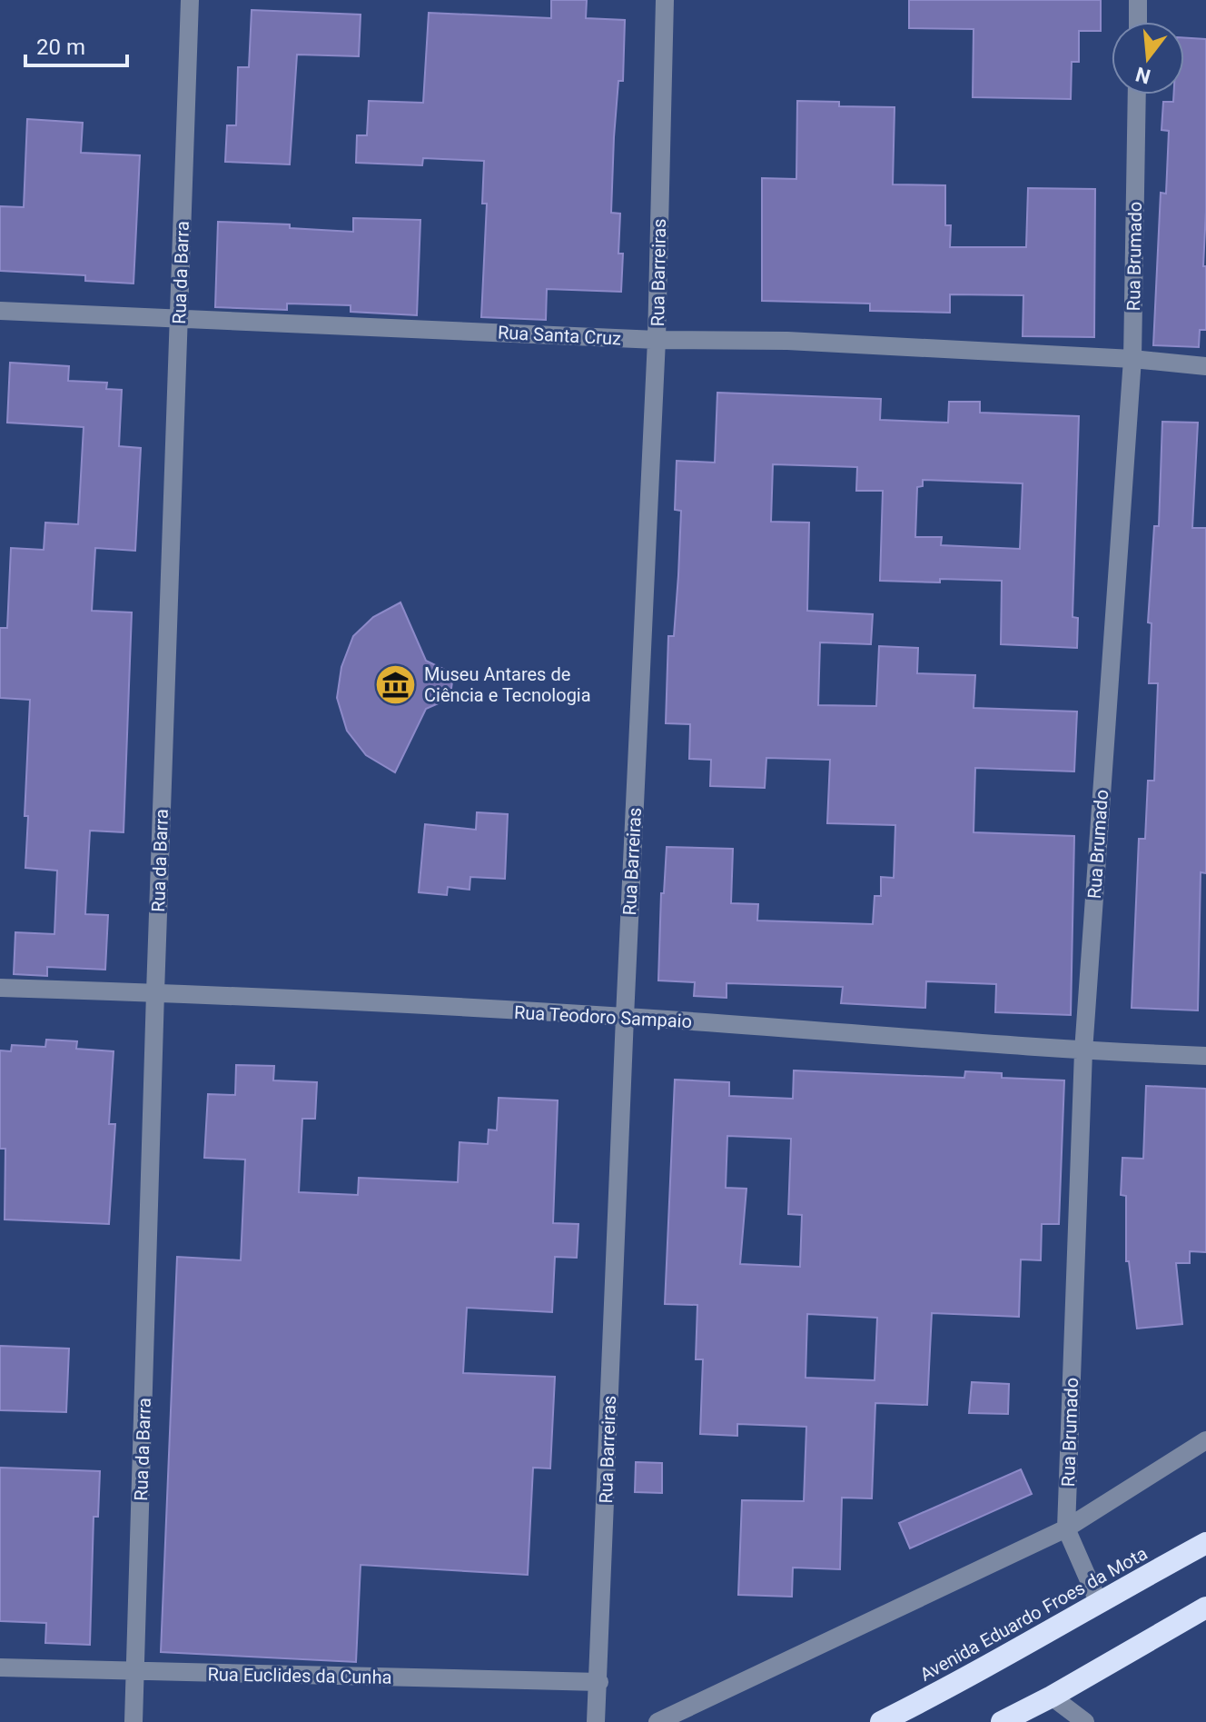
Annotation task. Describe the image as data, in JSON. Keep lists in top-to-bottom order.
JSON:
{
  "streets": {
    "highway": ["Avenida Eduardo Froes da Mota"],
    "street": [
      "Rua Brumado",
      "Rua da Barra",
      "Rua Barreiras",
      "Rua Santa Cruz",
      "Rua Teodoro Sampaio",
      "Rua Euclides da Cunha"
    ]
  },
  "crossings": [
    ["Rua Brumado", "Rua Santa Cruz"],
    ["Rua Brumado", "Rua Teodoro Sampaio"],
    ["Rua Brumado", "Avenida Eduardo Froes da Mota"],
    ["Rua da Barra", "Rua Santa Cruz"],
    ["Rua da Barra", "Rua Teodoro Sampaio"],
    ["Rua da Barra", "Rua Euclides da Cunha"],
    ["Rua Barreiras", "Rua Santa Cruz"],
    ["Rua Barreiras", "Rua Teodoro Sampaio"],
    ["Rua Barreiras", "Rua Euclides da Cunha"]
  ],
  "places": {
    "museum": ["Museu Antares de Ciência e Tecnologia"]
  },
  "scale_bar": "20 m",
  "north": "bottom"
}
